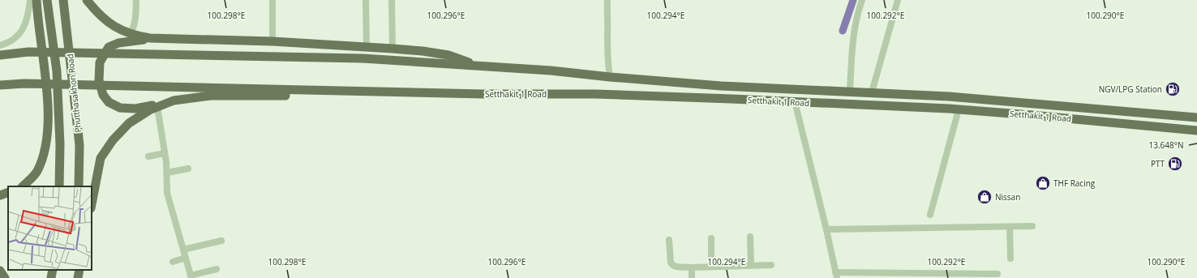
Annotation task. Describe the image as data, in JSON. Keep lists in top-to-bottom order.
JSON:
{
  "streets": {
    "main road": ["Phutthasakhon Road", "Setthakit 1 Road"]
  },
  "places": {
    "fuel station": ["NGV/LPG Station", "PTT"],
    "shop": ["THF Racing", "Nissan"]
  },
  "coordinates": [
    "100.298°E",
    "100.296°E",
    "100.294°E",
    "100.292°E",
    "100.290°E",
    "13.648°N"
  ]
}
